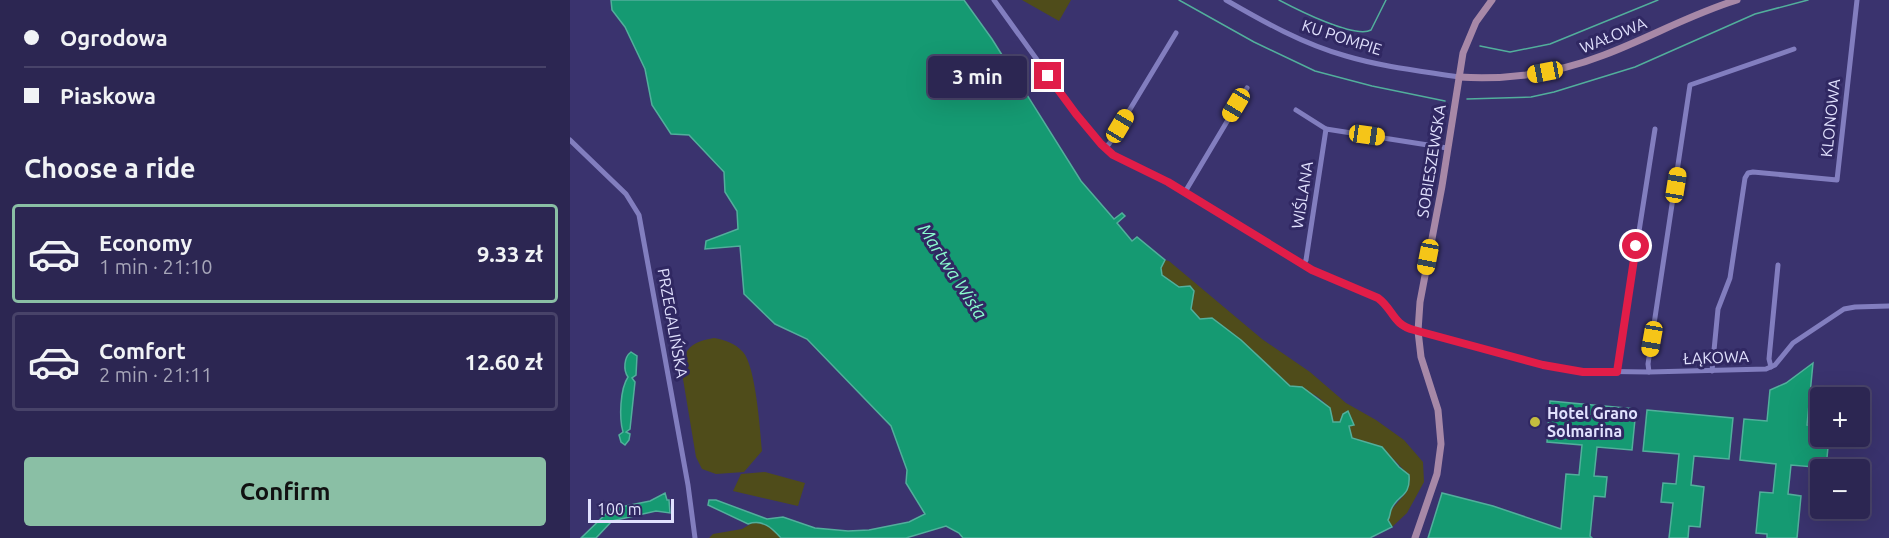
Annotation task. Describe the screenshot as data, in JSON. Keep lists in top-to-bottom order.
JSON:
{
  "streets": {
    "main road": ["WAŁOWA", "SOBIESZEWSKA"],
    "street": [
      "KU POMPIE",
      "KLONOWA",
      "WIŚLANA",
      "PRZEGALIŃSKA",
      "ŁĄKOWA"
    ]
  },
  "crossings": [
    ["WAŁOWA", "KU POMPIE"],
    ["WAŁOWA", "SOBIESZEWSKA"],
    ["KU POMPIE", "SOBIESZEWSKA"],
    ["KLONOWA", "ŁĄKOWA"],
    ["SOBIESZEWSKA", "ŁĄKOWA"],
    ["WIŚLANA", "ŁĄKOWA"]
  ],
  "water": ["Martwa Wisła"],
  "places": ["Hotel Grano Solmarina"],
  "scale_bar": "100 m",
  "page": {
    "banner": ["Ogrodowa", "Piaskowa"],
    "bubble": "3 min",
    "heading": "Choose a ride",
    "list": [
      {
        "name": "Economy",
        "note": "1 min · 21:10",
        "value": "9.33 zł"
      },
      {
        "name": "Comfort",
        "note": "2 min · 21:11",
        "value": "12.60 zł"
      }
    ],
    "map_buttons": ["+", "−"],
    "buttons": "Confirm",
    "scale": "100 m"
  }
}
